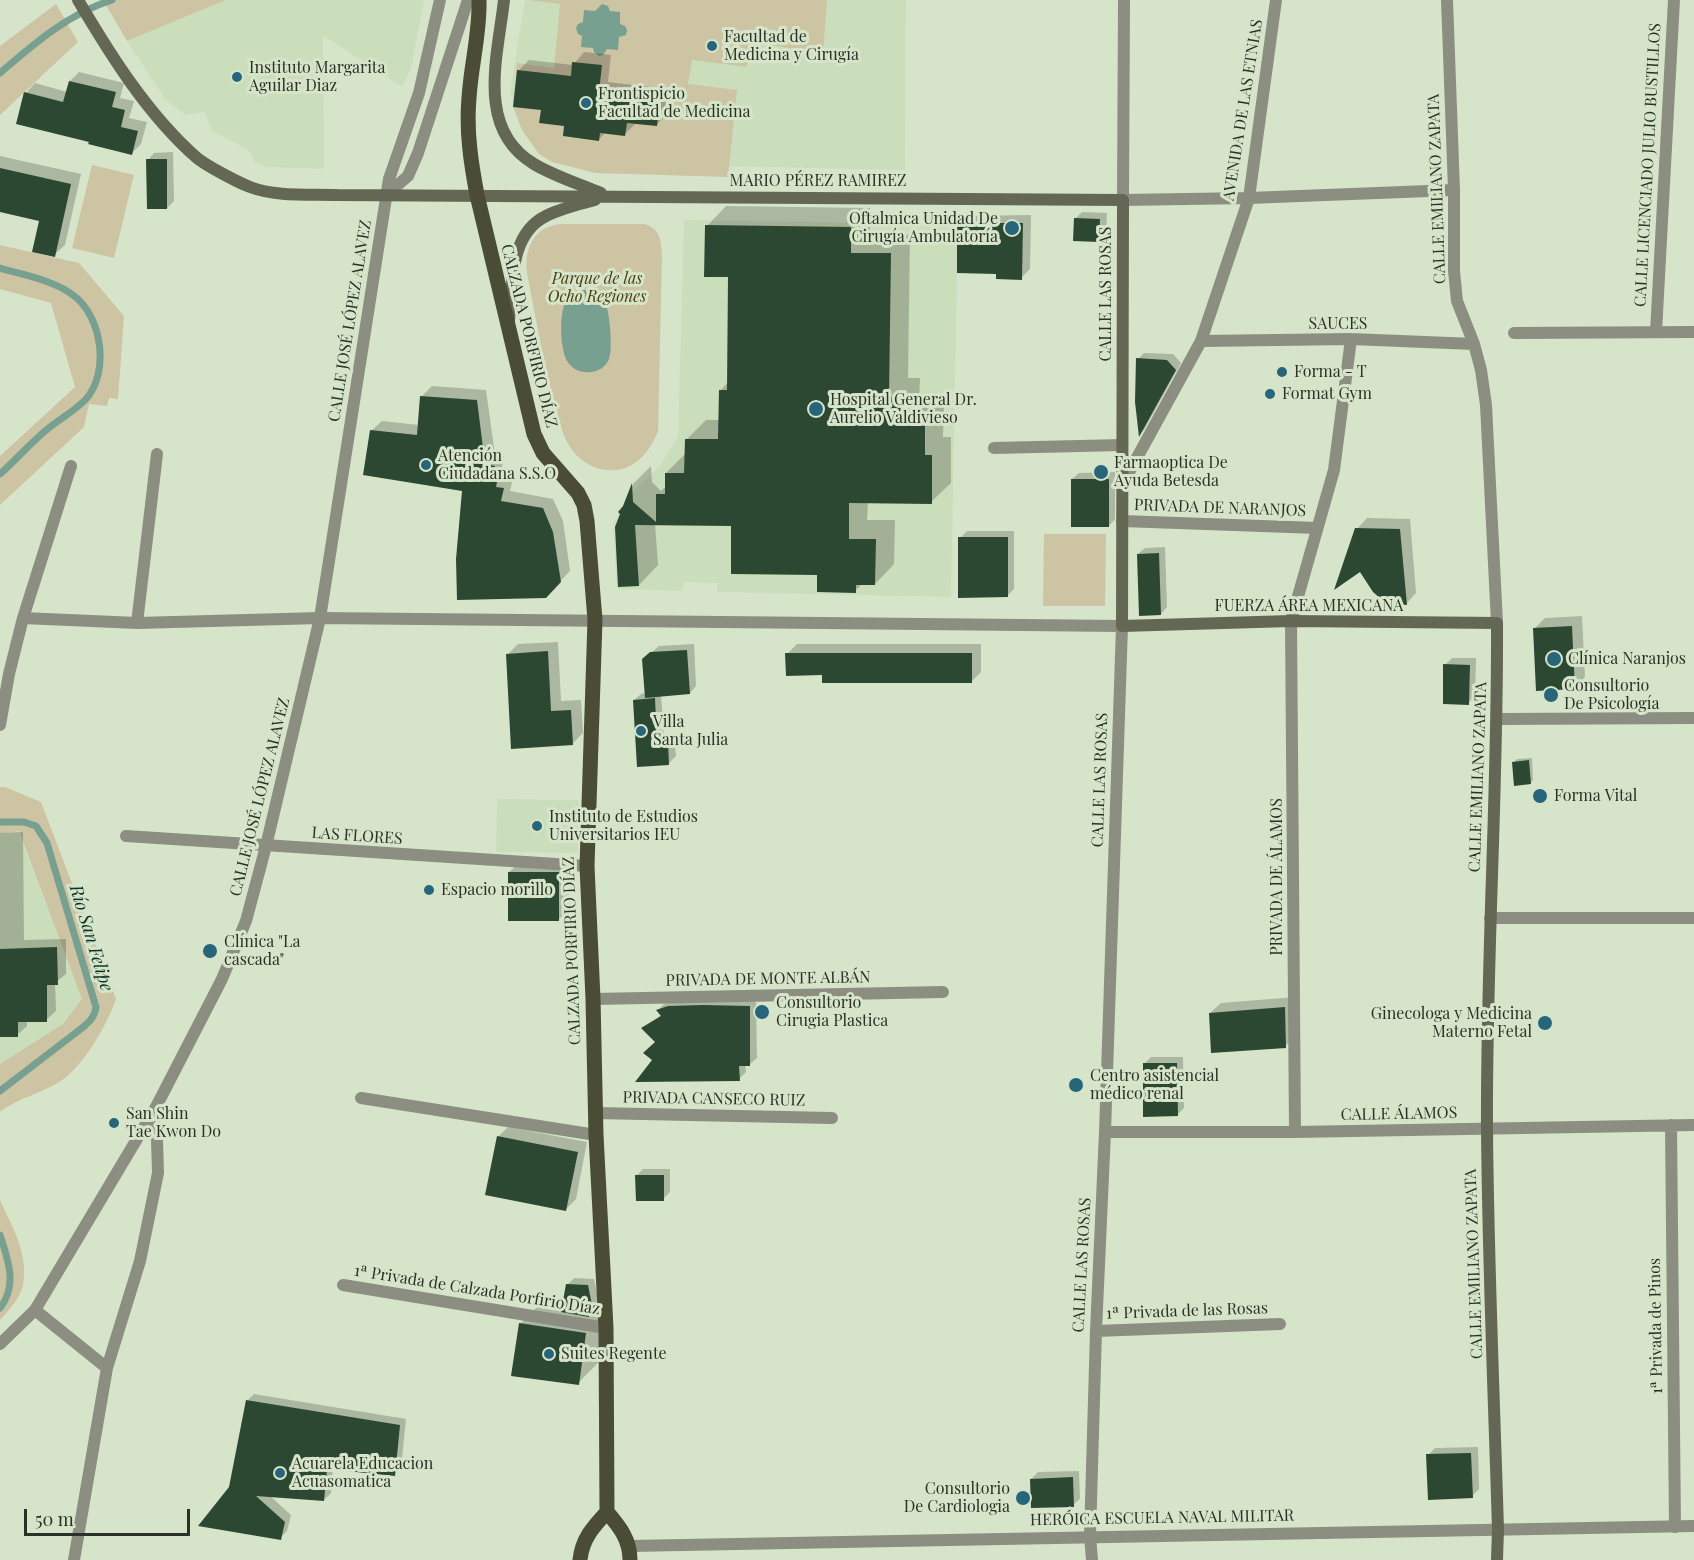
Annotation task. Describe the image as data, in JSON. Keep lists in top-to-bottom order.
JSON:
{
  "streets": {
    "main road": [
      "MARIO PÉREZ RAMIREZ",
      "CALLE EMILIANO ZAPATA",
      "CALLE LAS ROSAS",
      "CALZADA PORFIRIO DÍAZ",
      "FUERZA ÁREA MEXICANA"
    ],
    "street": [
      "AVENIDA DE LAS ETNIAS",
      "CALLE LICENCIADO JULIO BUSTILLOS",
      "CALLE JOSÉ LÓPEZ ALAVEZ",
      "SAUCES",
      "PRIVADA DE NARANJOS",
      "LAS FLORES",
      "PRIVADA DE ÁLAMOS",
      "PRIVADA DE MONTE ALBÁN",
      "PRIVADA CANSECO RUIZ",
      "CALLE ÁLAMOS",
      "1ª Privada de Calzada Porfirio Díaz",
      "1ª Privada de las Rosas",
      "1ª Privada de Pinos",
      "HERÓICA ESCUELA NAVAL MILITAR"
    ]
  },
  "crossings": [
    ["AVENIDA DE LAS ETNIAS", "MARIO PÉREZ RAMIREZ"],
    ["AVENIDA DE LAS ETNIAS", "CALLE LAS ROSAS"],
    ["AVENIDA DE LAS ETNIAS", "SAUCES"],
    ["MARIO PÉREZ RAMIREZ", "CALLE EMILIANO ZAPATA"],
    ["MARIO PÉREZ RAMIREZ", "CALLE LAS ROSAS"],
    ["MARIO PÉREZ RAMIREZ", "CALLE JOSÉ LÓPEZ ALAVEZ"],
    ["MARIO PÉREZ RAMIREZ", "CALZADA PORFIRIO DÍAZ"],
    ["CALLE EMILIANO ZAPATA", "SAUCES"],
    ["CALLE EMILIANO ZAPATA", "FUERZA ÁREA MEXICANA"],
    ["CALLE EMILIANO ZAPATA", "CALLE ÁLAMOS"],
    ["CALLE EMILIANO ZAPATA", "HERÓICA ESCUELA NAVAL MILITAR"],
    ["CALLE LAS ROSAS", "PRIVADA DE NARANJOS"],
    ["CALLE LAS ROSAS", "FUERZA ÁREA MEXICANA"],
    ["CALLE LAS ROSAS", "CALLE ÁLAMOS"],
    ["CALLE LAS ROSAS", "1ª Privada de las Rosas"],
    ["CALLE LAS ROSAS", "HERÓICA ESCUELA NAVAL MILITAR"],
    ["CALLE JOSÉ LÓPEZ ALAVEZ", "LAS FLORES"],
    ["SAUCES", "PRIVADA DE NARANJOS"],
    ["CALZADA PORFIRIO DÍAZ", "LAS FLORES"],
    ["CALZADA PORFIRIO DÍAZ", "PRIVADA DE MONTE ALBÁN"],
    ["CALZADA PORFIRIO DÍAZ", "PRIVADA CANSECO RUIZ"],
    ["CALZADA PORFIRIO DÍAZ", "1ª Privada de Calzada Porfirio Díaz"],
    ["PRIVADA DE NARANJOS", "FUERZA ÁREA MEXICANA"],
    ["PRIVADA DE NARANJOS", "PRIVADA DE ÁLAMOS"],
    ["FUERZA ÁREA MEXICANA", "PRIVADA DE ÁLAMOS"],
    ["PRIVADA DE ÁLAMOS", "CALLE ÁLAMOS"],
    ["CALLE ÁLAMOS", "1ª Privada de Pinos"],
    ["1ª Privada de Pinos", "HERÓICA ESCUELA NAVAL MILITAR"]
  ],
  "water": ["Río San Felipe"],
  "parks": ["Parque de las Ocho Regiones"],
  "places": [
    "Facultad de Medicina y Cirugía",
    "Instituto Margarita Aguilar Diaz",
    "Frontispicio Facultad de Medicina",
    "Oftalmica Unidad De Cirugía Ambulatoría",
    "Forma - T",
    "Format Gym",
    "Hospital General Dr. Aurelio Valdivieso",
    "Atención Ciudadana S.S.O",
    "Farmaoptica De Ayuda Betesda",
    "Clínica Naranjos",
    "Consultorio De Psicología",
    "Villa Santa Julia",
    "Forma Vital",
    "Instituto de Estudios Universitarios IEU",
    "Espacio morillo",
    "Clínica \"La cascada\"",
    "Consultorio Cirugia Plastica",
    "Ginecologa y Medicina Materno Fetal",
    "Centro asistencial médico renal",
    "San Shin Tae Kwon Do",
    "Suites Regente",
    "Acuarela Educacion Acuasomatica",
    "Consultorio De Cardiologia"
  ],
  "scale_bar": "50 m"
}
